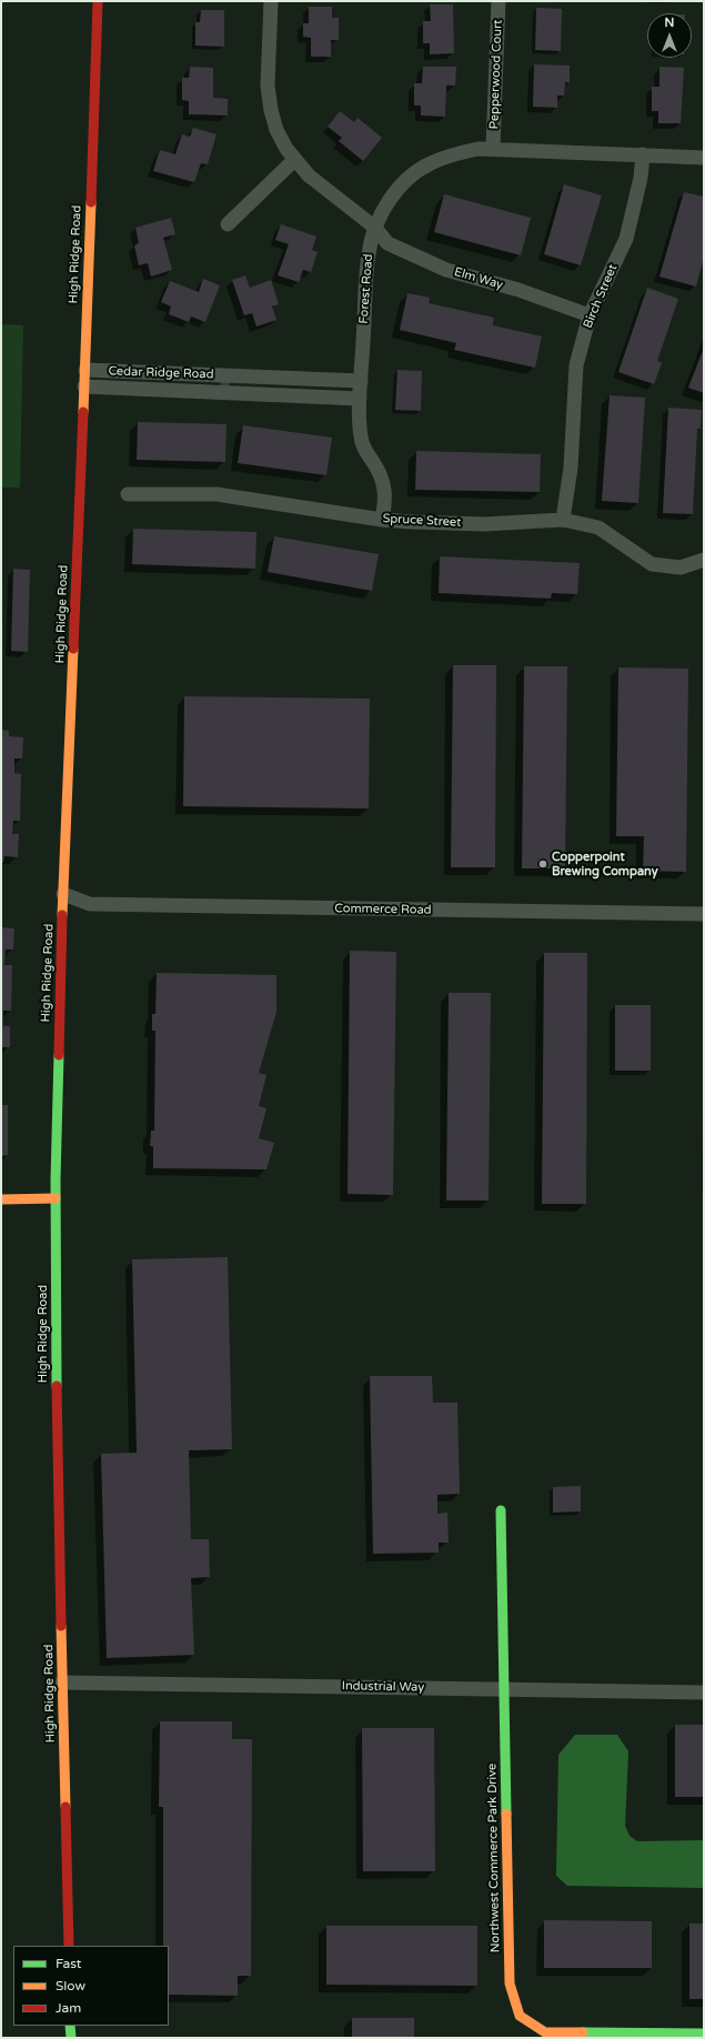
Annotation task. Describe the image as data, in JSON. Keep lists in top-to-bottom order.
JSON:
{
  "streets": {
    "street": [
      "Pepperwood Court",
      "High Ridge Road",
      "Elm Way",
      "Forest Road",
      "Birch Street",
      "Cedar Ridge Road",
      "Spruce Street",
      "Commerce Road",
      "Industrial Way",
      "Northwest Commerce Park Drive"
    ]
  },
  "crossings": [
    ["Pepperwood Court", "Forest Road"],
    ["High Ridge Road", "Cedar Ridge Road"],
    ["High Ridge Road", "Commerce Road"],
    ["High Ridge Road", "Industrial Way"],
    ["Elm Way", "Forest Road"],
    ["Elm Way", "Birch Street"],
    ["Forest Road", "Birch Street"],
    ["Forest Road", "Cedar Ridge Road"],
    ["Forest Road", "Spruce Street"],
    ["Birch Street", "Spruce Street"],
    ["Industrial Way", "Northwest Commerce Park Drive"]
  ],
  "places": ["Copperpoint Brewing Company"],
  "legend": ["Fast", "Slow", "Jam"],
  "north": "top"
}
